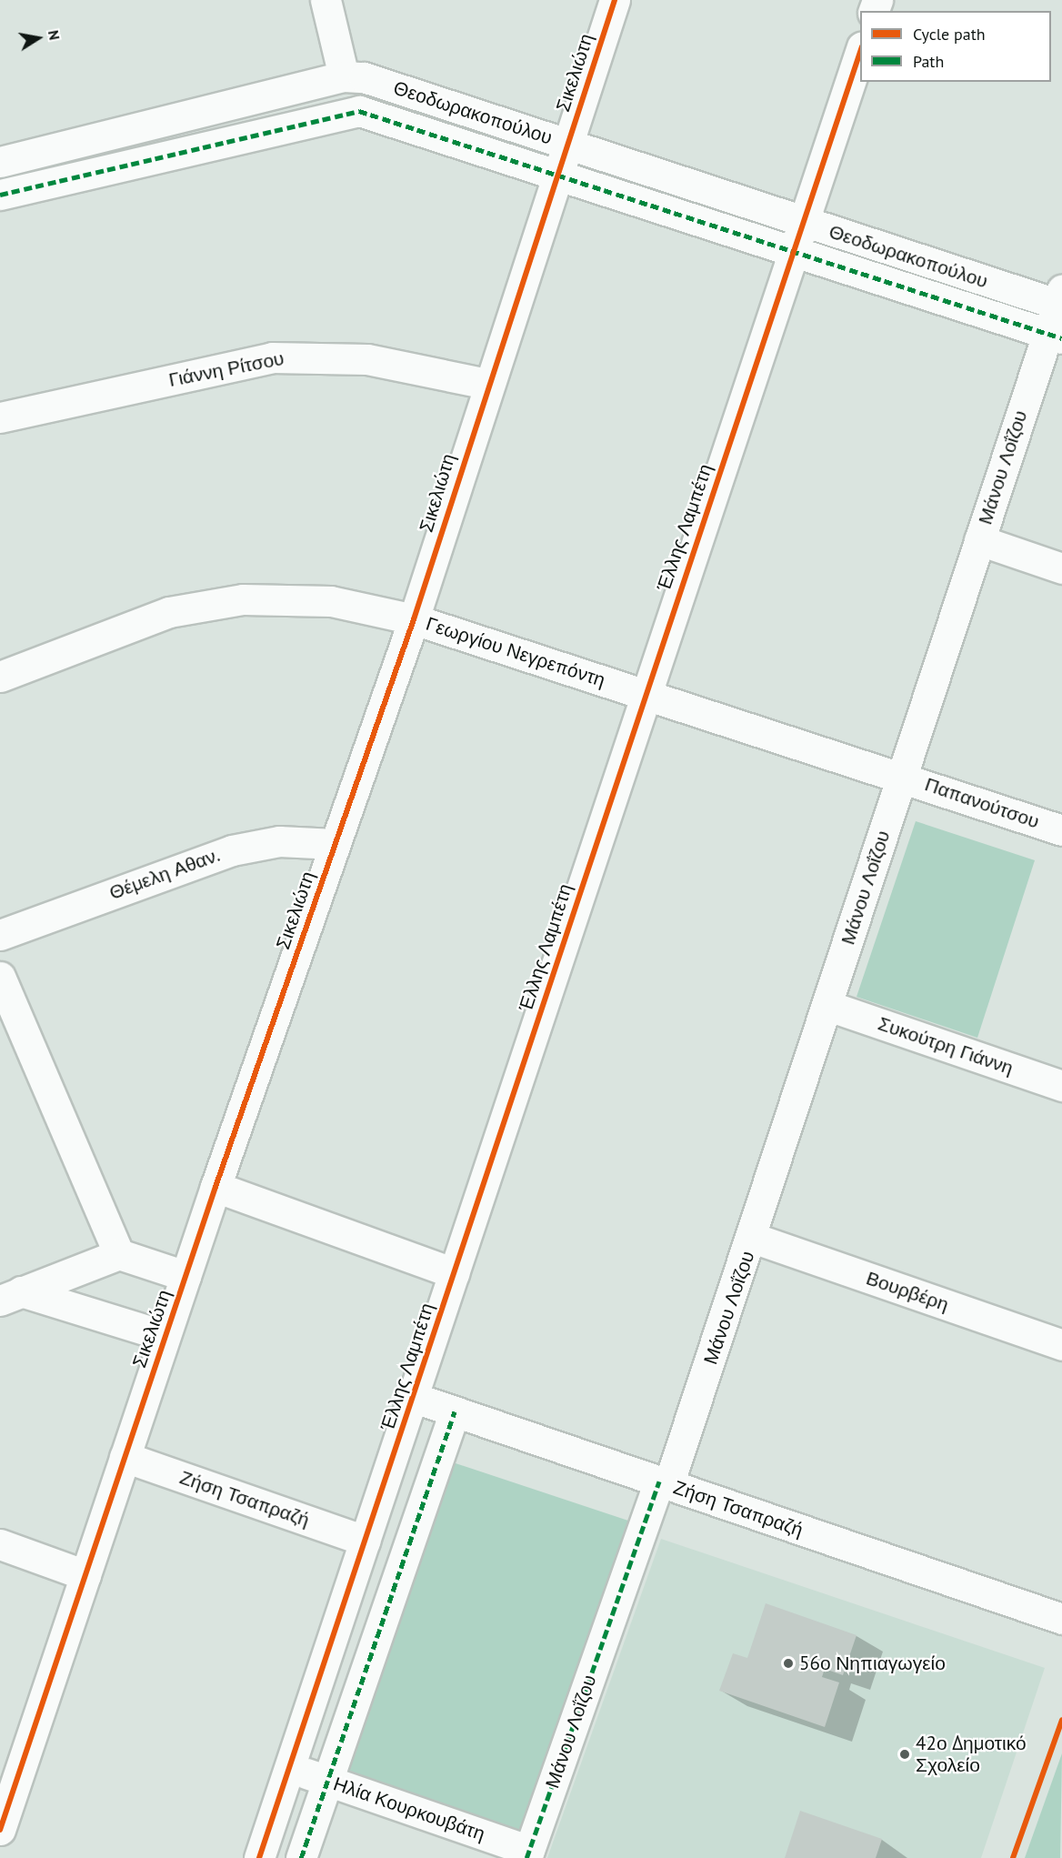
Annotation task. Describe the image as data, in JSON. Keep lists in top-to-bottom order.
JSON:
{
  "streets": {
    "street": [
      "Σικελιώτη",
      "Θεοδωρακοπούλου",
      "Γιάννη Ρίτσου",
      "Μάνου Λοΐζου",
      "Έλλης Λαμπέτη",
      "Γεωργίου Νεγρεπόντη",
      "Παπανούτσου",
      "Θέμελη Αθαν.",
      "Συκούτρη Γιάννη",
      "Βουρβέρη",
      "Ζήση Τσαπραζή",
      "Ηλία Κουρκουβάτη"
    ]
  },
  "crossings": [
    ["Σικελιώτη", "Θεοδωρακοπούλου"],
    ["Σικελιώτη", "Γιάννη Ρίτσου"],
    ["Σικελιώτη", "Γεωργίου Νεγρεπόντη"],
    ["Σικελιώτη", "Θέμελη Αθαν."],
    ["Σικελιώτη", "Ζήση Τσαπραζή"],
    ["Θεοδωρακοπούλου", "Μάνου Λοΐζου"],
    ["Θεοδωρακοπούλου", "Έλλης Λαμπέτη"],
    ["Μάνου Λοΐζου", "Γεωργίου Νεγρεπόντη"],
    ["Μάνου Λοΐζου", "Παπανούτσου"],
    ["Μάνου Λοΐζου", "Συκούτρη Γιάννη"],
    ["Μάνου Λοΐζου", "Βουρβέρη"],
    ["Μάνου Λοΐζου", "Ζήση Τσαπραζή"],
    ["Μάνου Λοΐζου", "Ηλία Κουρκουβάτη"],
    ["Έλλης Λαμπέτη", "Γεωργίου Νεγρεπόντη"],
    ["Έλλης Λαμπέτη", "Ζήση Τσαπραζή"],
    ["Έλλης Λαμπέτη", "Ηλία Κουρκουβάτη"],
    ["Γεωργίου Νεγρεπόντη", "Παπανούτσου"]
  ],
  "places": ["56ο Νηπιαγωγείο", "42ο Δημοτικό Σχολείο"],
  "legend": ["Cycle path", "Path"],
  "north": "right"
}
